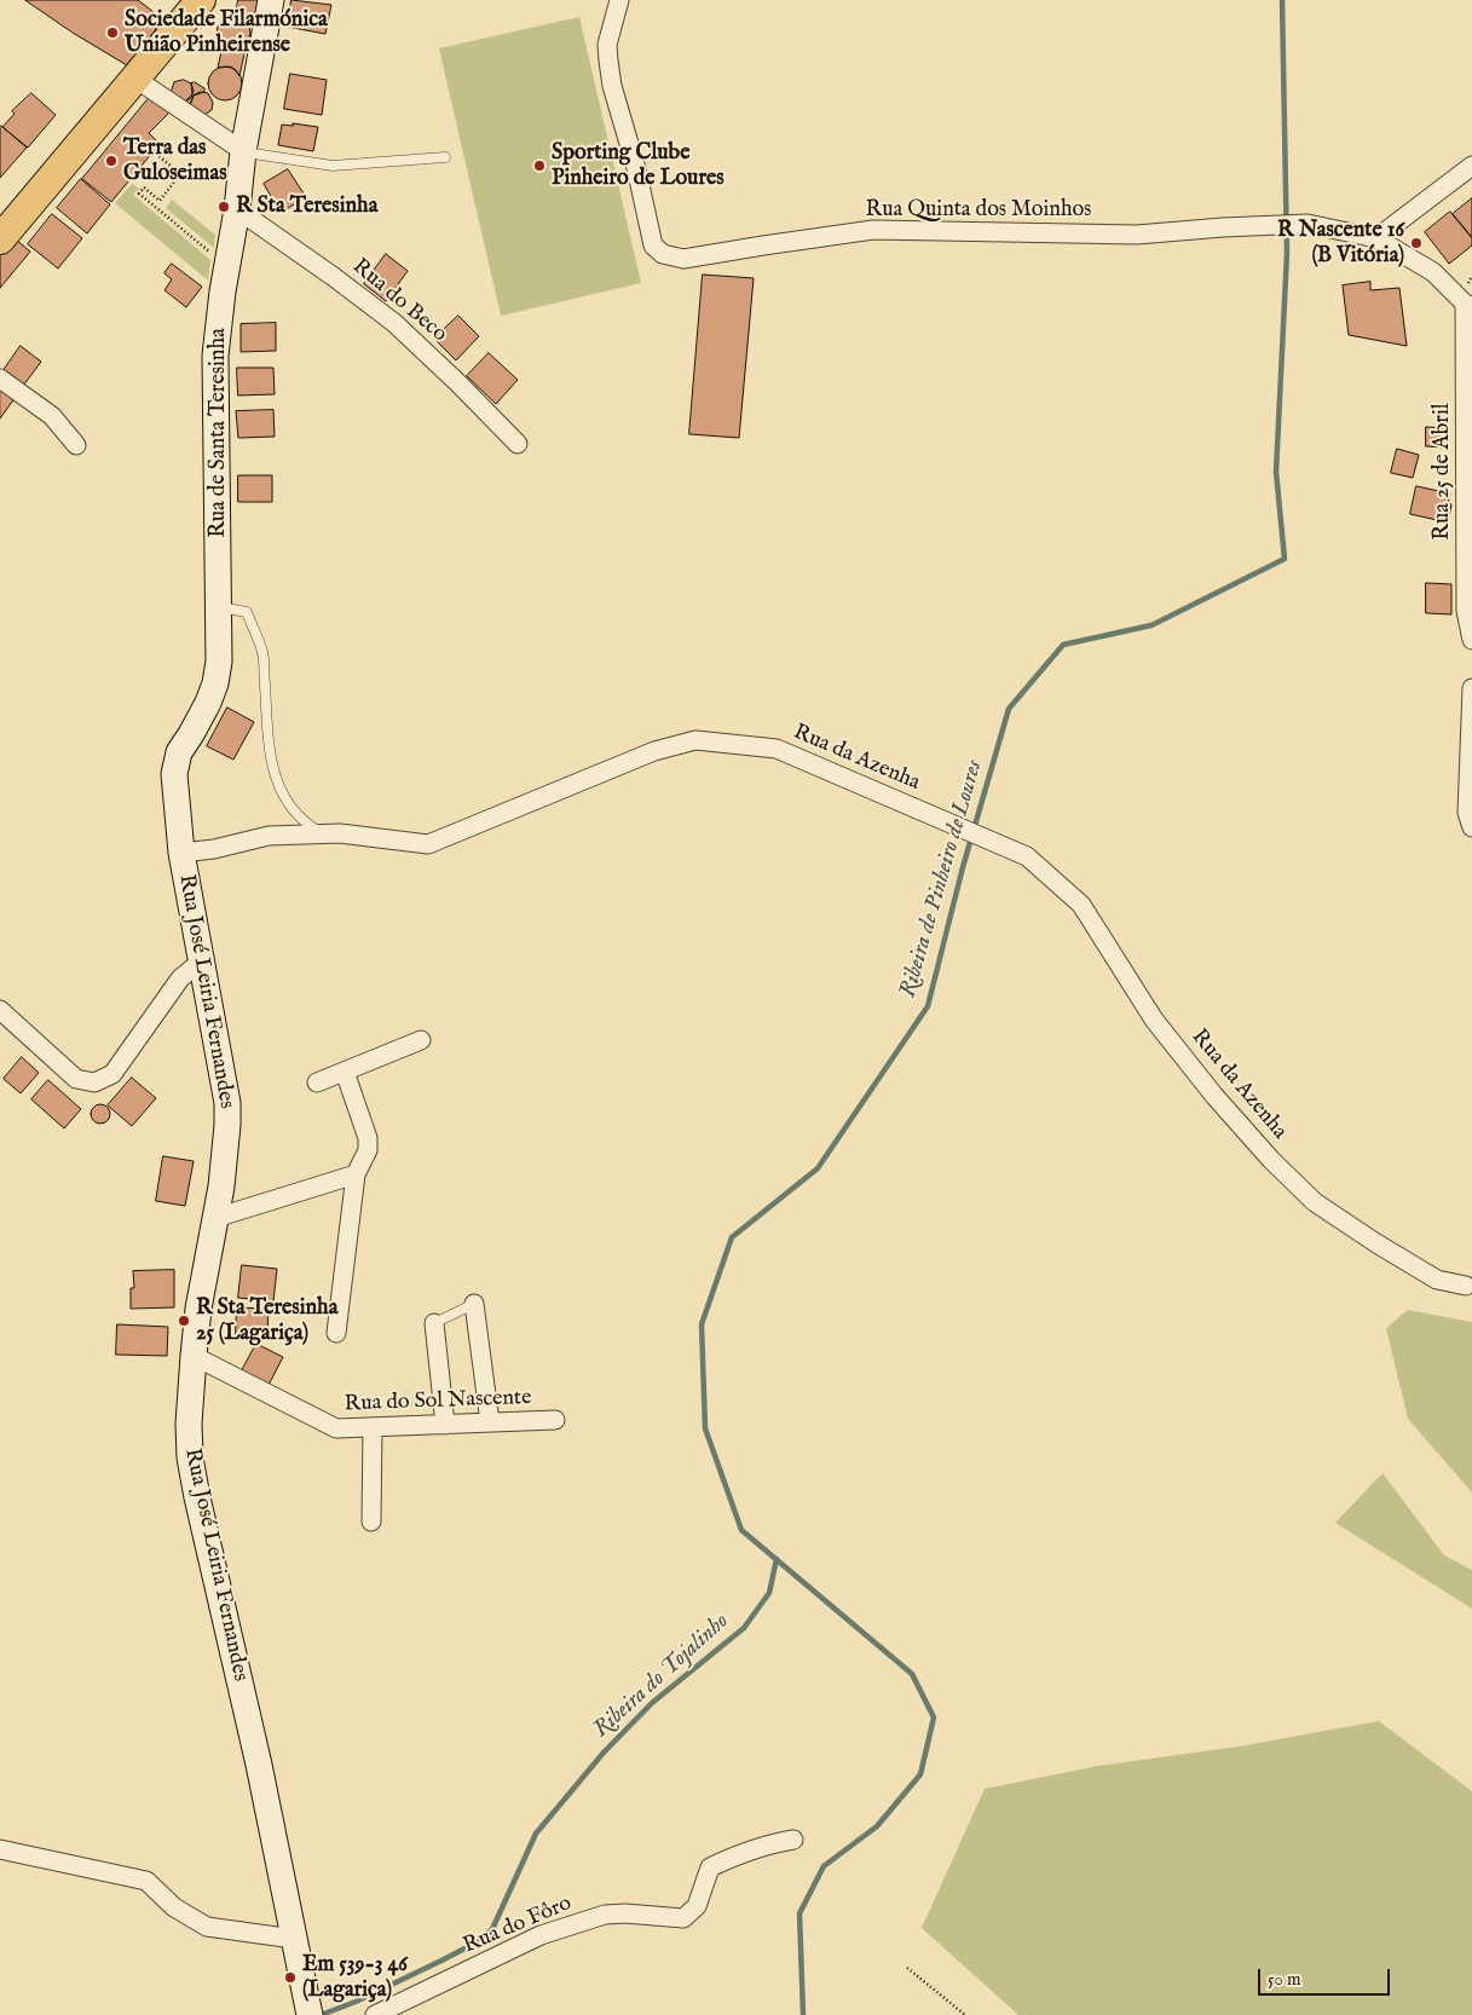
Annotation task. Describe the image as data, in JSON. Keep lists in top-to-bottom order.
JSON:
{
  "streets": {
    "main road": ["Rua de Santa Teresinha", "Rua José Leiria Fernandes"],
    "street": [
      "Rua Quinta dos Moinhos",
      "Rua do Beco",
      "Rua 25 de Abril",
      "Rua da Azenha",
      "Rua do Sol Nascente",
      "Rua do Fôro"
    ]
  },
  "crossings": [
    ["Rua do Beco", "Rua de Santa Teresinha"],
    ["Rua de Santa Teresinha", "Rua José Leiria Fernandes"],
    ["Rua da Azenha", "Rua José Leiria Fernandes"],
    ["Rua José Leiria Fernandes", "Rua do Sol Nascente"]
  ],
  "water": ["Ribeira de Pinheiro de Loures", "Ribeira do Tojalinho"],
  "places": [
    "Sociedade Filarmónica União Pinheirense",
    "Terra das Guloseimas",
    "Sporting Clube Pinheiro de Loures",
    "R Sta Teresinha",
    "R Nascente 16 (B Vitória)",
    "R Sta Teresinha 25 (Lagariça)",
    "Em 539-3 46 (Lagariça)"
  ],
  "scale_bar": "50 m"
}
